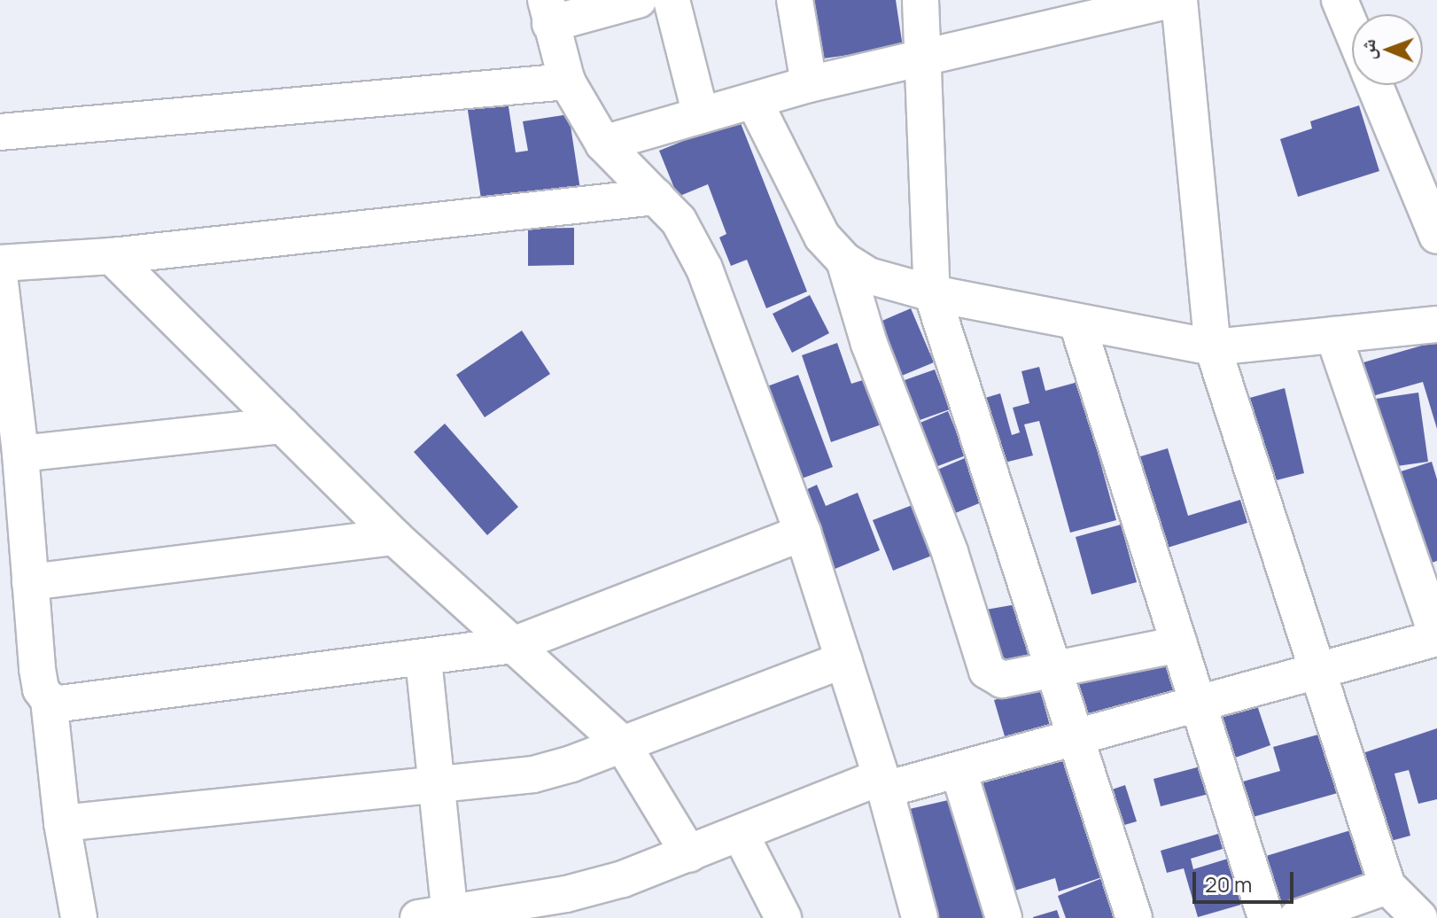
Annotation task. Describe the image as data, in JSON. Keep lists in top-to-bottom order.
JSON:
{
  "scale_bar": "20 m",
  "north": "left"
}
